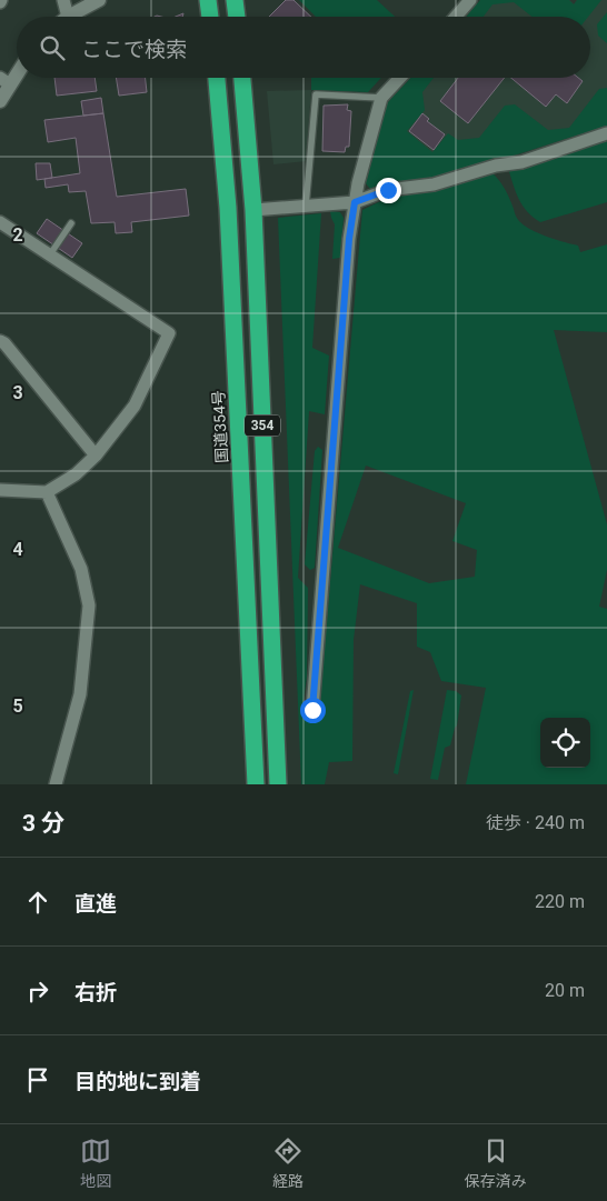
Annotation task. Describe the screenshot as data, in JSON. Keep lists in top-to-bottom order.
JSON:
{
  "streets": {
    "highway": ["354", "国道354号"]
  },
  "page": {
    "search": "ここで検索",
    "heading": ["3 分", "徒歩 · 240 m"],
    "list": [
      ["直進", "220 m"],
      ["右折", "20 m"],
      "目的地に到着"
    ],
    "nav": ["地図", "経路", "保存済み"]
  },
  "grid": {
    "rows": [
      "2",
      "3",
      "4",
      "5"
    ]
  }
}
